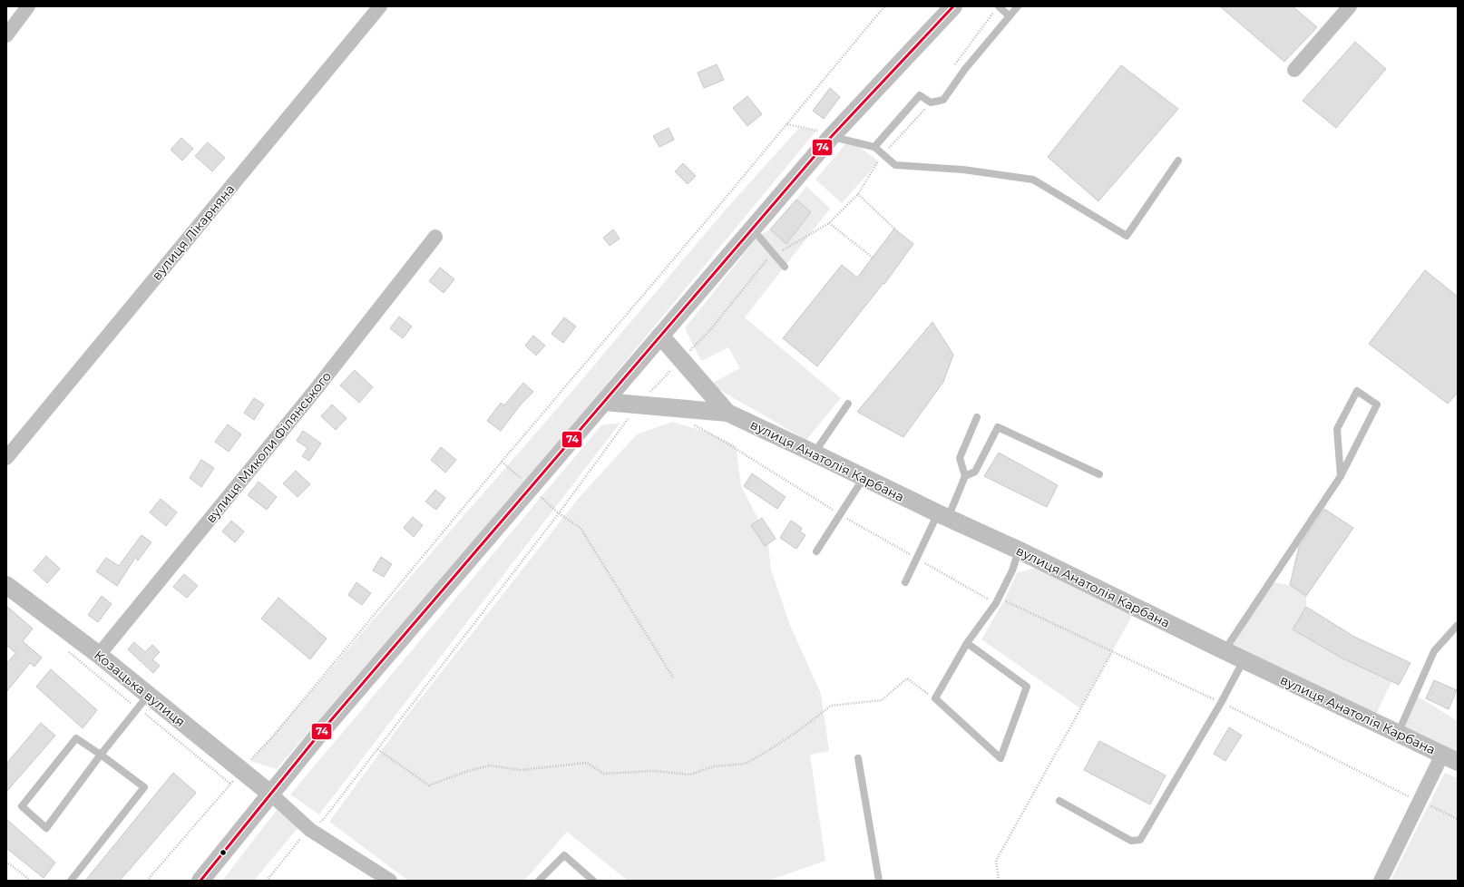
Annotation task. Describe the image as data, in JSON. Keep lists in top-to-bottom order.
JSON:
{
  "streets": {
    "street": [
      "вулиця Лікарняна",
      "вулиця Миколи Філянського",
      "вулиця Анатолія Карбана",
      "Козацька вулиця"
    ]
  },
  "crossings": [
    ["вулиця Миколи Філянського", "Козацька вулиця"]
  ],
  "lines": ["transit line 74"]
}
